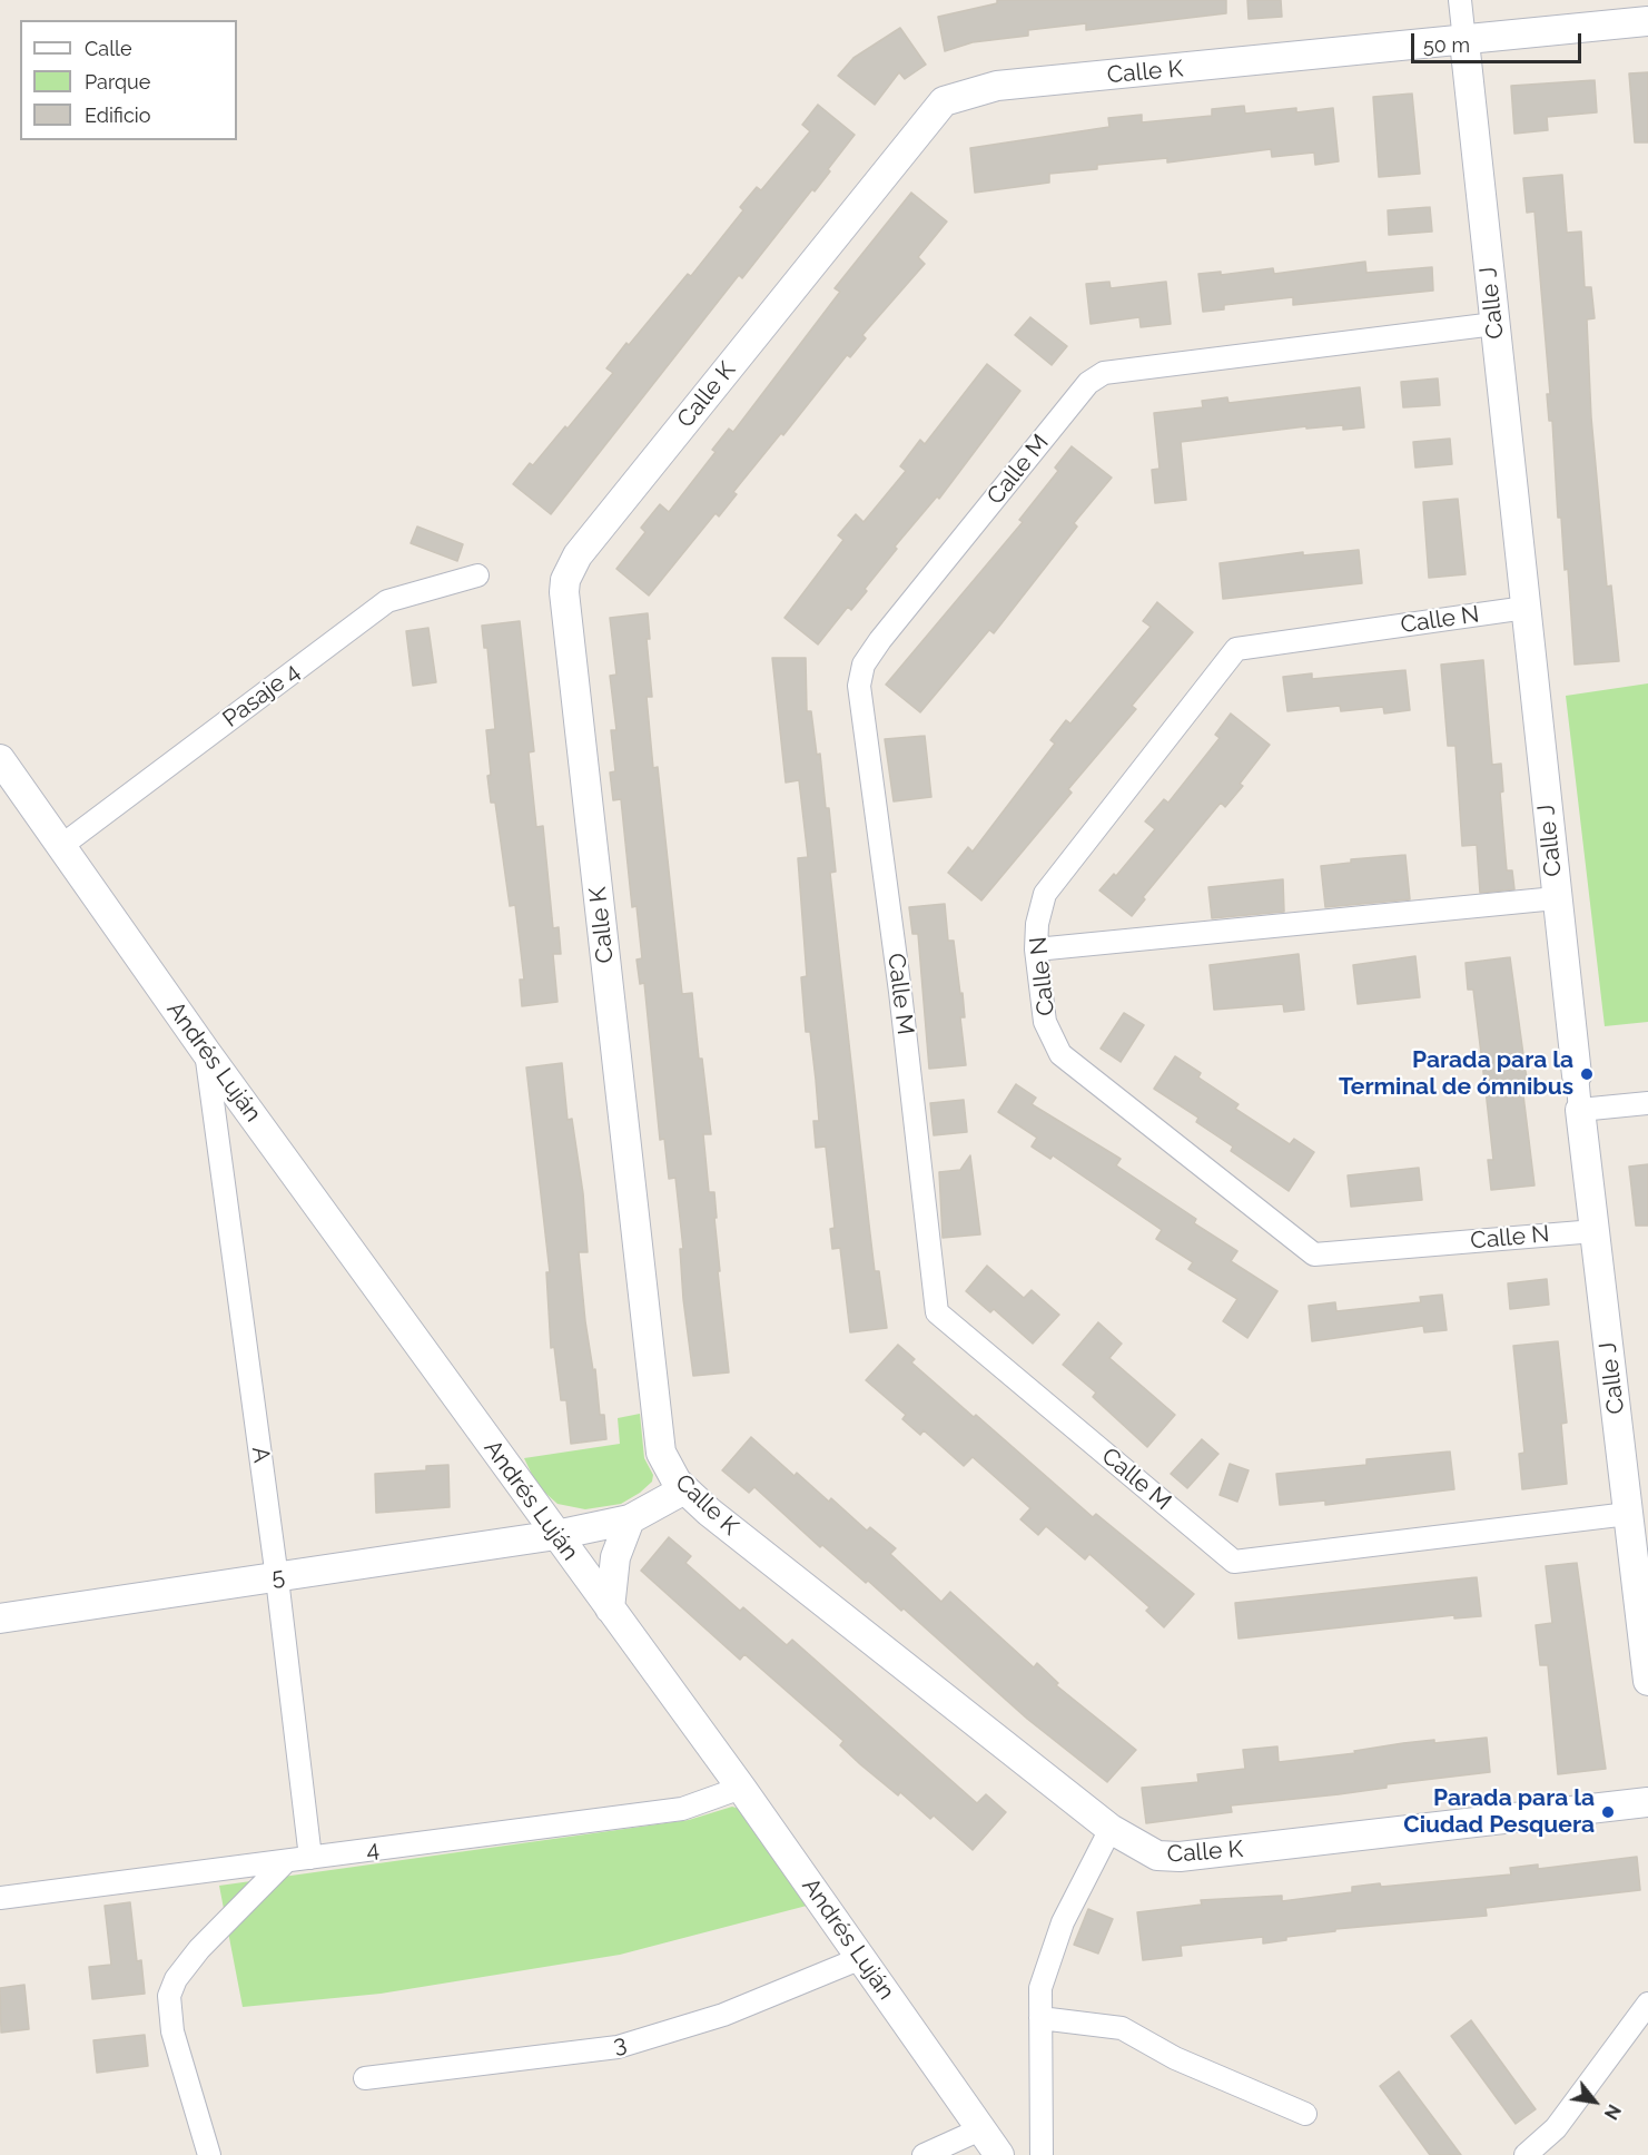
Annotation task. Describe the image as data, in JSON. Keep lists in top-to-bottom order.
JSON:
{
  "streets": {
    "street": [
      "Calle K",
      "Calle J",
      "Calle M",
      "Calle N",
      "Pasaje 4",
      "Andrés Luján",
      "A",
      "5",
      "4",
      "3"
    ]
  },
  "crossings": [
    ["Calle K", "Calle J"],
    ["Calle K", "5"],
    ["Calle J", "Calle M"],
    ["Calle J", "Calle N"],
    ["Pasaje 4", "Andrés Luján"],
    ["Andrés Luján", "A"],
    ["Andrés Luján", "5"],
    ["Andrés Luján", "4"],
    ["Andrés Luján", "3"],
    ["A", "5"],
    ["A", "4"]
  ],
  "places": ["Parada para la Terminal de ómnibus", "Parada para la Ciudad Pesquera"],
  "legend": ["Calle", "Parque", "Edificio"],
  "scale_bar": "50 m",
  "north": "bottom right"
}
